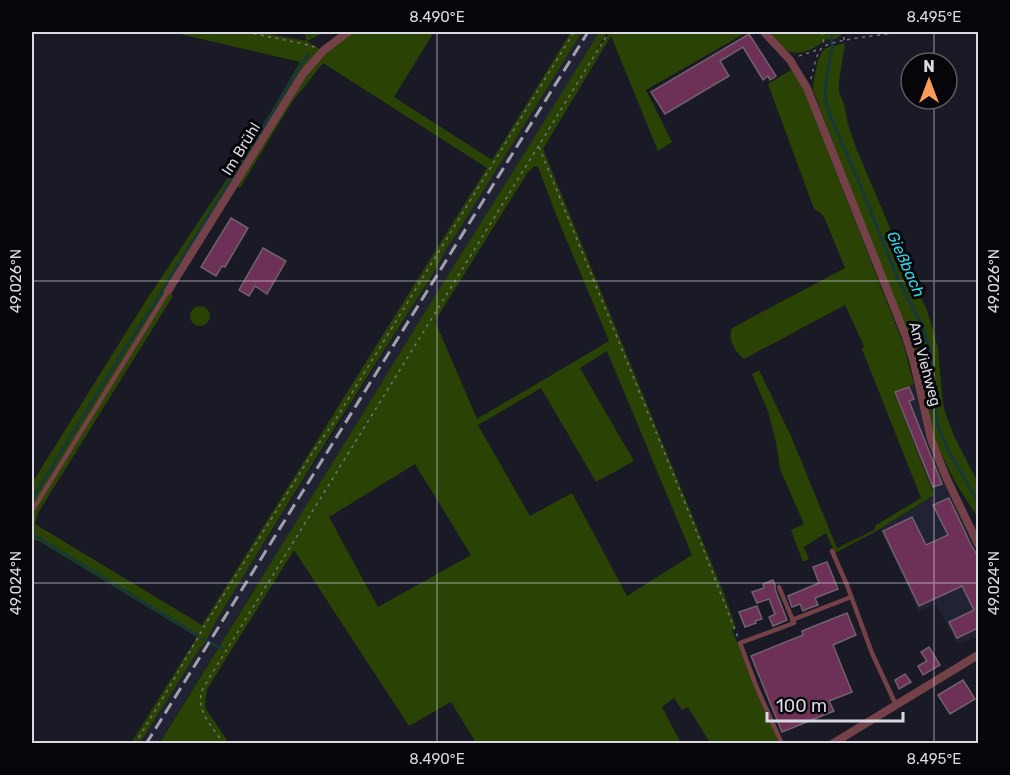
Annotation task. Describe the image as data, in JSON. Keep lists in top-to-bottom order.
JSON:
{
  "streets": {
    "street": ["Im Brühl", "Am Viehweg"]
  },
  "water": ["Gießbach"],
  "scale_bar": "100 m",
  "north": "top",
  "coordinates": [
    "8.490°E",
    "8.495°E",
    "49.026°N",
    "49.024°N"
  ]
}
